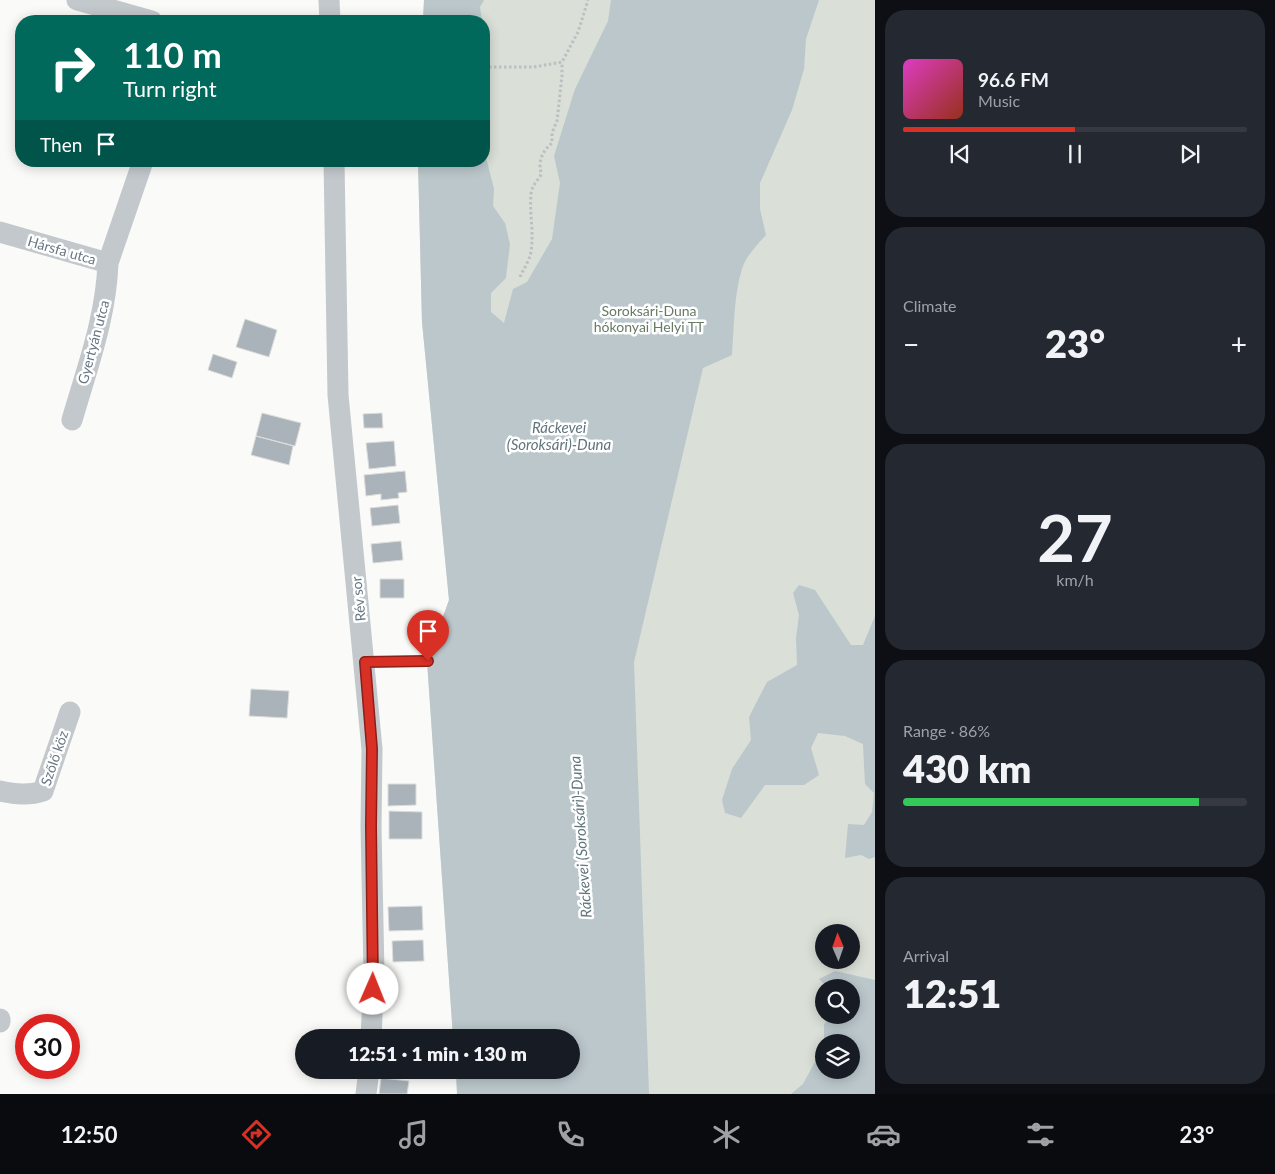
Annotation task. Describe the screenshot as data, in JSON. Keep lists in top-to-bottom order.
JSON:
{
  "streets": {
    "street": [
      "Hársfa utca",
      "Gyertyán utca",
      "Rév sor",
      "Szőlő köz"
    ]
  },
  "crossings": [
    ["Hársfa utca", "Gyertyán utca"]
  ],
  "water": ["Ráckevei (Soroksári)-Duna"],
  "parks": ["Soroksári-Duna hókonyai Helyi TT"],
  "north": "top",
  "page": {
    "turn": ["110 m", "Turn right"],
    "song": ["96.6 FM", "Music"],
    "then": "Then",
    "tile": [
      "Climate",
      ["27", "km/h"],
      ["Range · 86%", "430 km"],
      ["Arrival", "12:51"]
    ],
    "heat": ["−", "23°", "+"],
    "limit": "30",
    "trip": "12:51 · 1 min · 130 m",
    "tabs": ["12:50", "23°"]
  }
}
